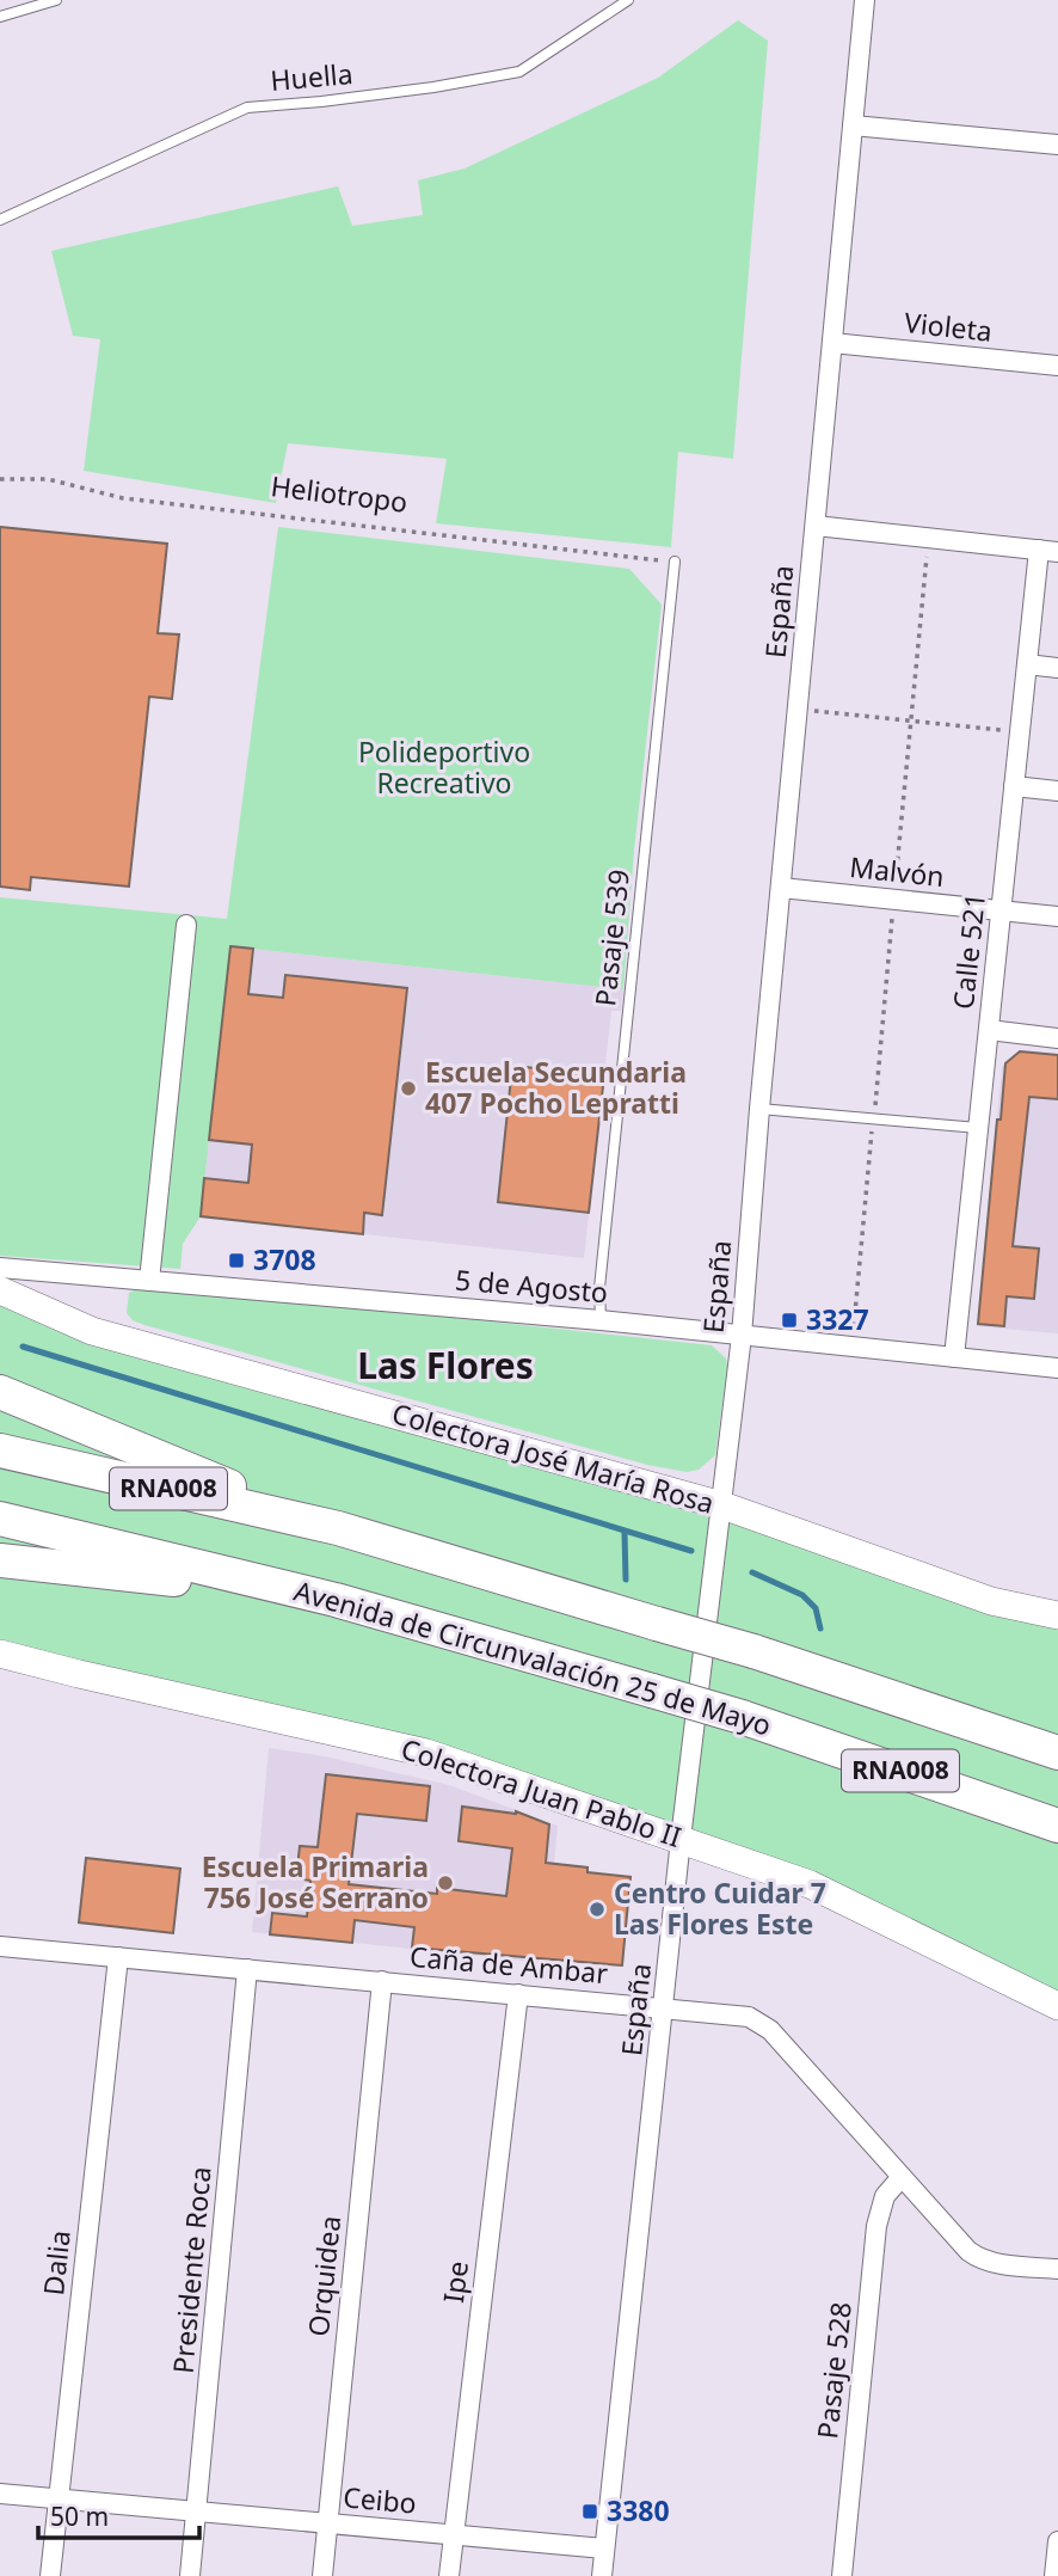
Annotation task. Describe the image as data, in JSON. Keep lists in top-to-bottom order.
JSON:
{
  "streets": {
    "highway": ["RNA008", "Avenida de Circunvalación 25 de Mayo"],
    "main road": ["Colectora José María Rosa", "Colectora Juan Pablo II"],
    "street": [
      "Violeta",
      "España",
      "Malvón",
      "Calle 521",
      "5 de Agosto",
      "Caña de Ambar",
      "Dalia",
      "Presidente Roca",
      "Orquidea",
      "Ipe",
      "Pasaje 528",
      "Ceibo"
    ],
    "lane": ["Huella", "Pasaje 539"],
    "path": ["Heliotropo"]
  },
  "crossings": [
    ["Violeta", "España"],
    ["Heliotropo", "Pasaje 539"],
    ["España", "Malvón"],
    ["España", "5 de Agosto"],
    ["España", "Colectora José María Rosa"],
    ["España", "Colectora Juan Pablo II"],
    ["España", "Caña de Ambar"],
    ["España", "Ceibo"],
    ["Malvón", "Calle 521"],
    ["Pasaje 539", "5 de Agosto"],
    ["Calle 521", "5 de Agosto"],
    ["Caña de Ambar", "Dalia"],
    ["Caña de Ambar", "Presidente Roca"],
    ["Caña de Ambar", "Orquidea"],
    ["Caña de Ambar", "Ipe"],
    ["Caña de Ambar", "Pasaje 528"],
    ["Dalia", "Ceibo"],
    ["Presidente Roca", "Ceibo"],
    ["Orquidea", "Ceibo"],
    ["Ipe", "Ceibo"]
  ],
  "districts": ["Las Flores"],
  "parks": ["Polideportivo Recreativo"],
  "places": {
    "other": ["Escuela Secundaria 407 Pocho Lepratti", "Escuela Primaria 756 José Serrano", "Centro Cuidar 7 Las Flores Este"],
    "transit": ["3708", "3327", "3380"]
  },
  "scale_bar": "50 m"
}
